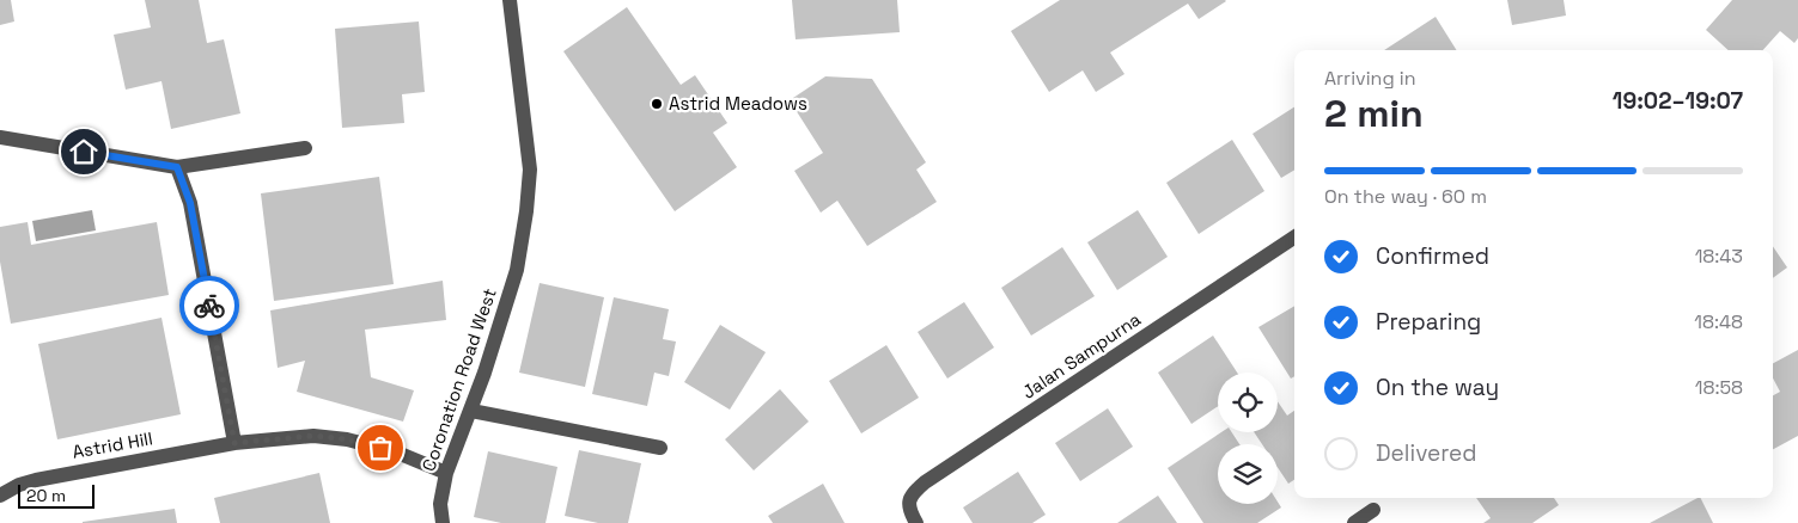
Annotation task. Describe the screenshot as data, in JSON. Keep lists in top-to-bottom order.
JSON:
{
  "streets": {
    "street": ["Jalan Sampurna", "Coronation Road West", "Astrid Hill"]
  },
  "crossings": [
    ["Coronation Road West", "Astrid Hill"]
  ],
  "places": ["Astrid Meadows"],
  "scale_bar": "20 m",
  "page": {
    "heading": ["2 min", "Arriving in", "19:02–19:07"],
    "bar": "On the way · 60 m",
    "list": [
      ["Confirmed", "18:43"],
      ["Preparing", "18:48"],
      ["On the way", "18:58"],
      "Delivered"
    ],
    "scale": "20 m"
  }
}
